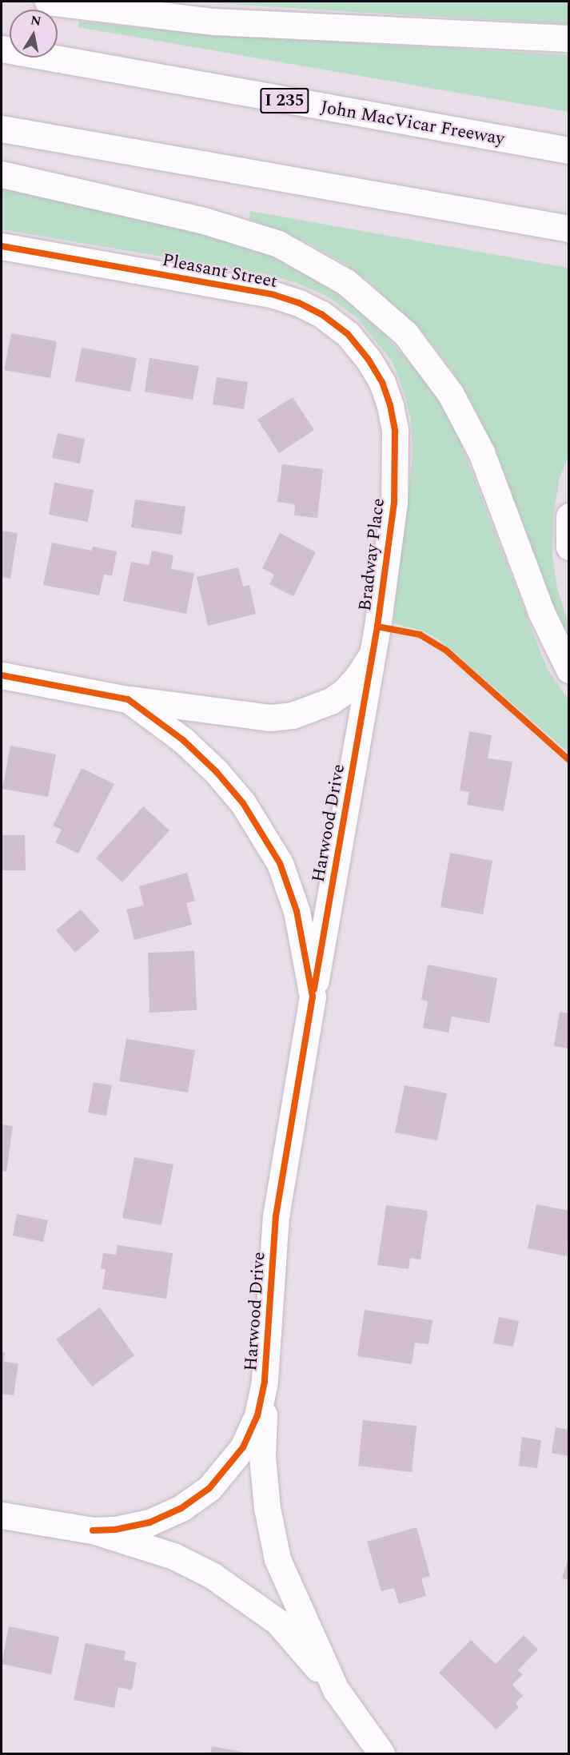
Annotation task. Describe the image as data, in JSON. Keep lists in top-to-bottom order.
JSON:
{
  "streets": {
    "main road": [
      "I 235",
      "John MacVicar Freeway",
      "Pleasant Street",
      "Bradway Place",
      "Harwood Drive"
    ]
  },
  "crossings": [
    ["Pleasant Street", "Bradway Place"],
    ["Bradway Place", "Harwood Drive"]
  ],
  "north": "top"
}
